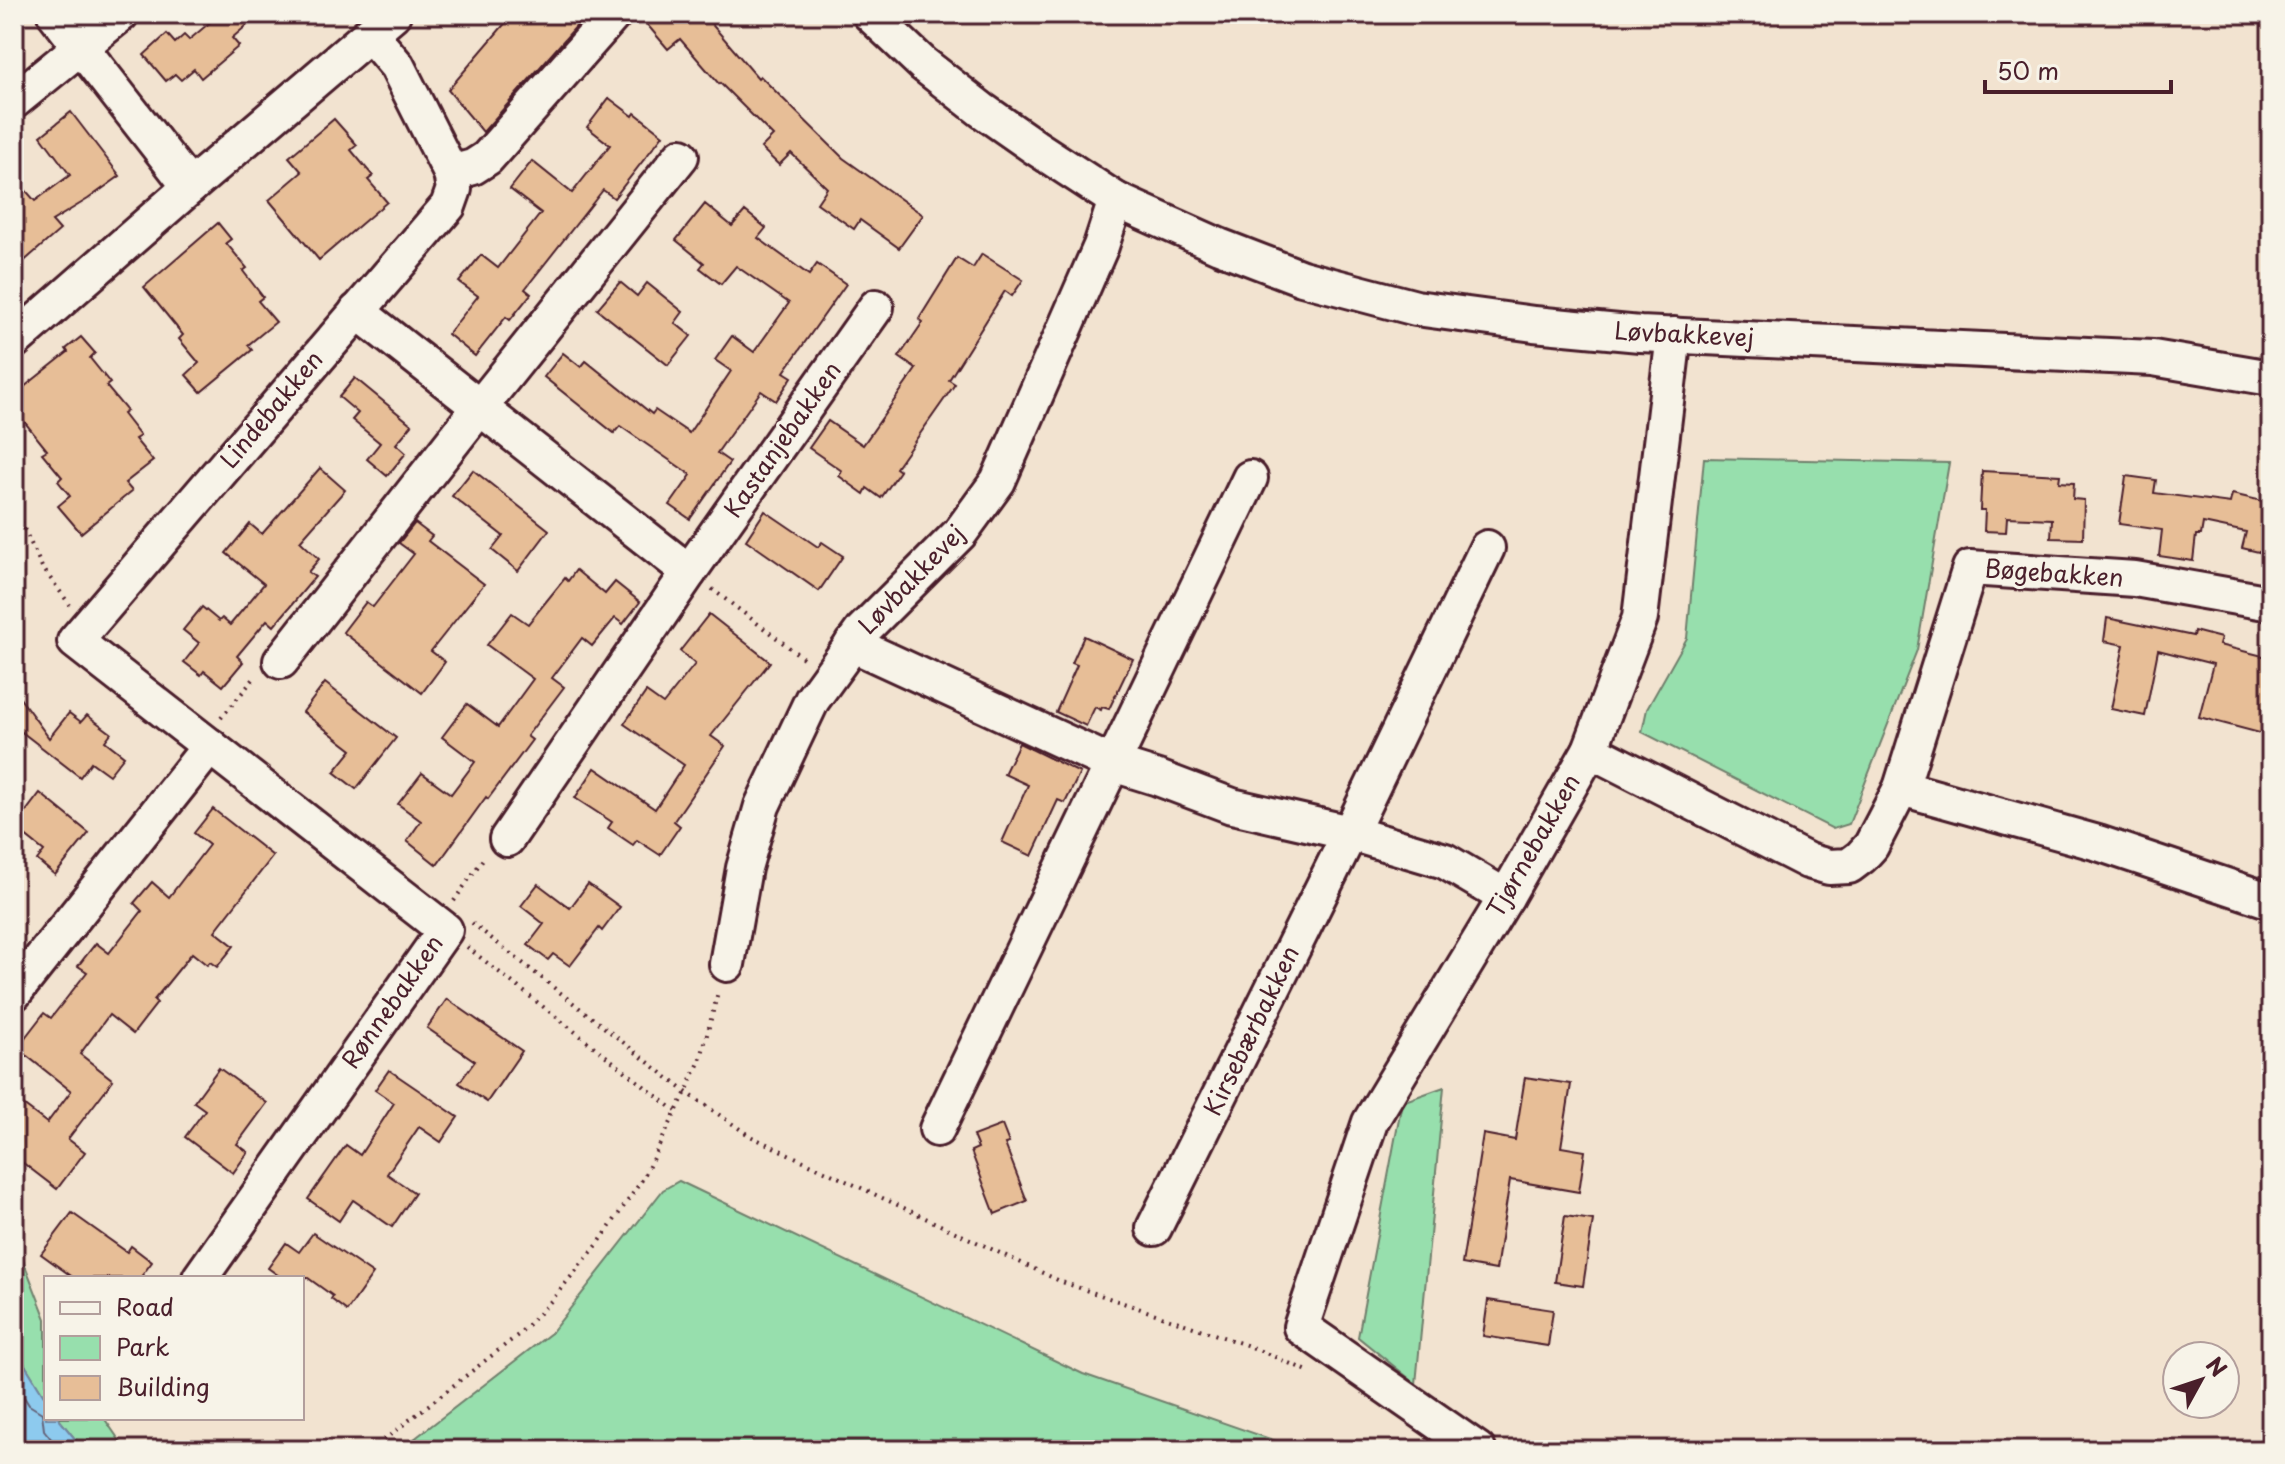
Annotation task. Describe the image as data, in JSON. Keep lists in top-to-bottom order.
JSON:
{
  "streets": {
    "street": [
      "Løvbakkevej",
      "Lindebakken",
      "Kastanjebakken",
      "Bøgebakken",
      "Tjørnebakken",
      "Rønnebakken",
      "Kirsebærbakken"
    ]
  },
  "crossings": [
    ["Løvbakkevej", "Tjørnebakken"],
    ["Lindebakken", "Rønnebakken"],
    ["Bøgebakken", "Tjørnebakken"]
  ],
  "legend": ["Road", "Park", "Building"],
  "scale_bar": "50 m",
  "north": "top right"
}
